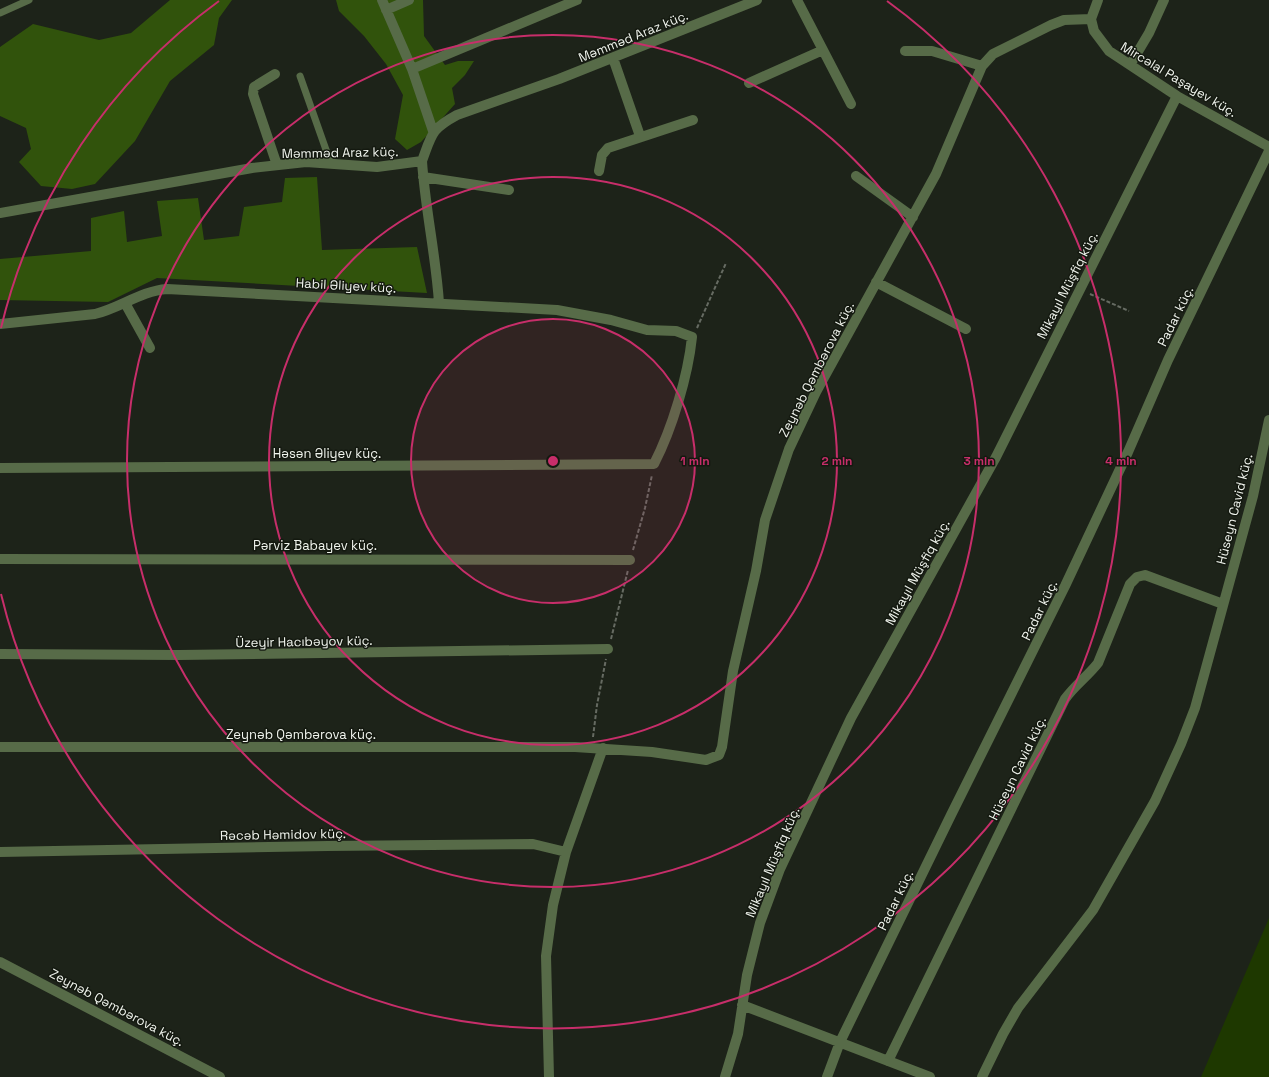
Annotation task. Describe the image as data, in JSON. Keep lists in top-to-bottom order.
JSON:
{
  "streets": {
    "street": [
      "Məmməd Araz küç.",
      "Mircəlal Paşayev küç.",
      "Habil Əliyev küç.",
      "Mikayıl Müşfiq küç.",
      "Padar küç.",
      "Zeynəb Qəmbərova küç.",
      "Həsən Əliyev küç.",
      "Hüseyn Cavid küç.",
      "Pərviz Babayev küç.",
      "Üzeyir Hacıbəyov küç.",
      "Rəcəb Həmidov küç."
    ]
  },
  "crossings": [
    ["Mircəlal Paşayev küç.", "Mikayıl Müşfiq küç."],
    ["Mircəlal Paşayev küç.", "Zeynəb Qəmbərova küç."]
  ],
  "rings": [
    "1 min",
    "2 min",
    "3 min",
    "4 min"
  ]
}
